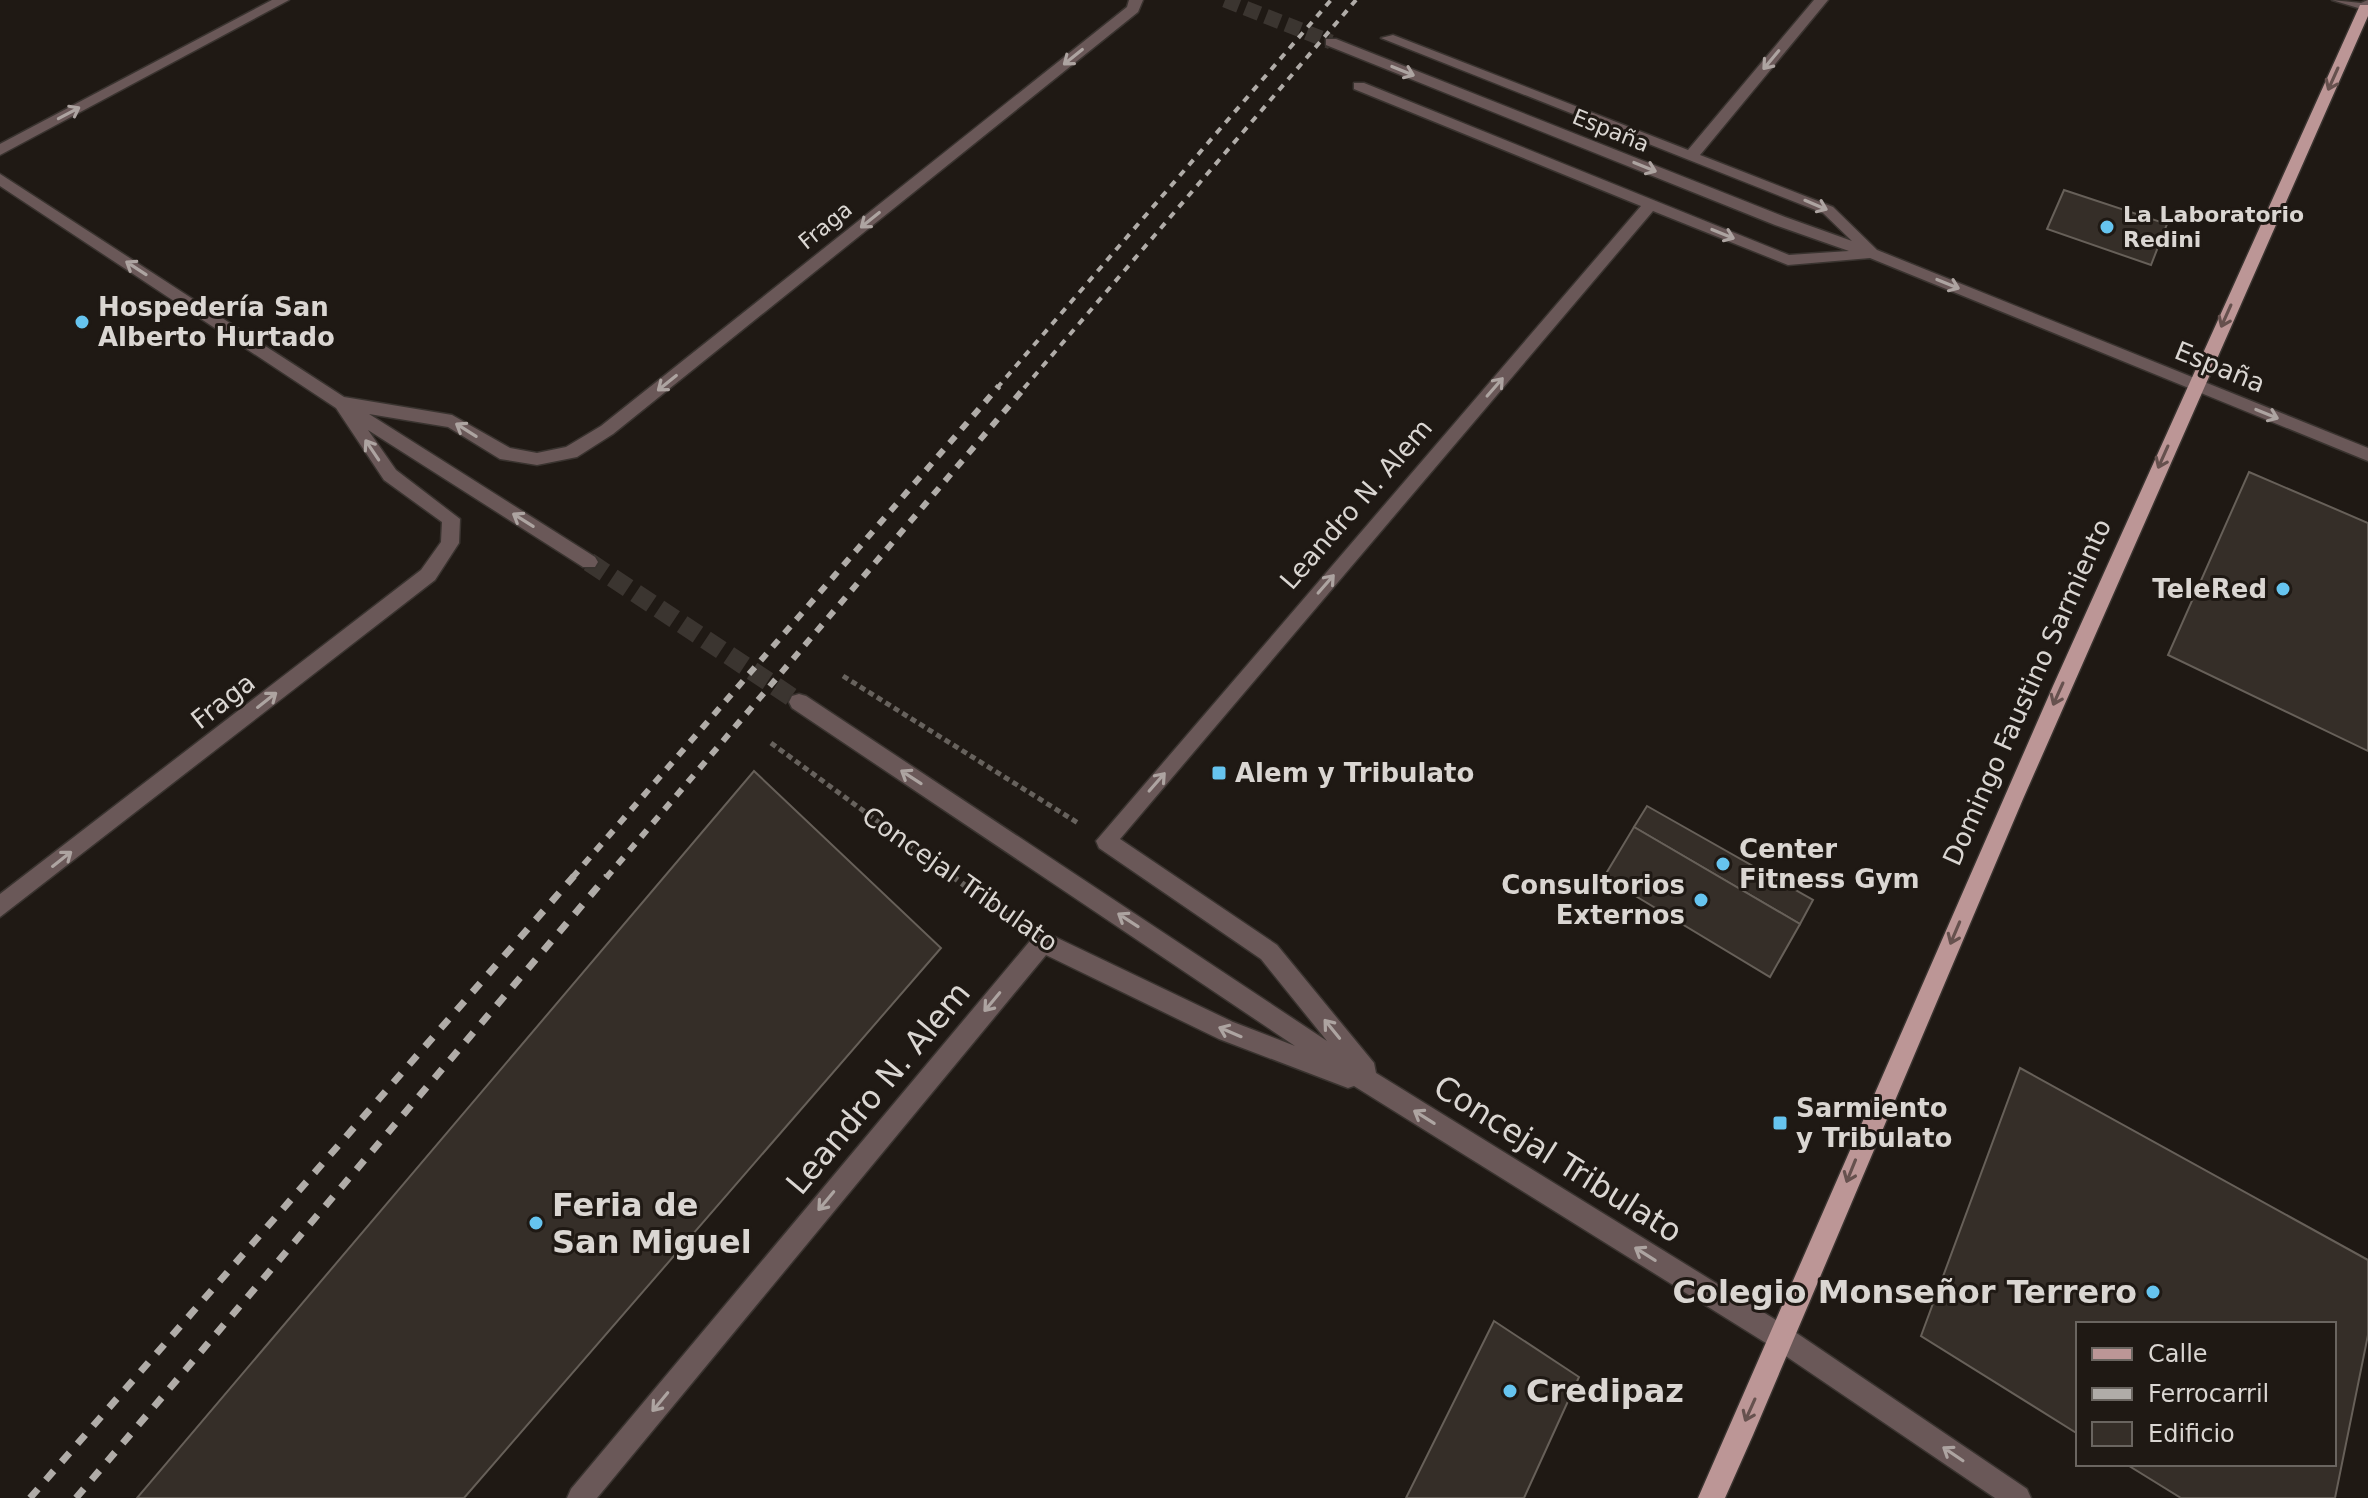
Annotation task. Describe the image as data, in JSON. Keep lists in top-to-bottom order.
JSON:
{
  "streets": {
    "main road": ["Domingo Faustino Sarmiento"],
    "street": [
      "España",
      "Fraga",
      "Leandro N. Alem",
      "Concejal Tribulato"
    ]
  },
  "crossings": [
    ["España", "Leandro N. Alem"],
    ["España", "Domingo Faustino Sarmiento"],
    ["Leandro N. Alem", "Concejal Tribulato"],
    ["Domingo Faustino Sarmiento", "Concejal Tribulato"]
  ],
  "one_way": ["Domingo Faustino Sarmiento", "Concejal Tribulato"],
  "places": {
    "other": [
      "La Laboratorio Redini",
      "Hospedería San Alberto Hurtado",
      "TeleRed",
      "Center Fitness Gym",
      "Consultorios Externos",
      "Feria de San Miguel",
      "Colegio Monseñor Terrero",
      "Credipaz"
    ],
    "transit": ["Alem y Tribulato", "Sarmiento y Tribulato"]
  },
  "legend": ["Calle", "Ferrocarril", "Edificio"]
}
